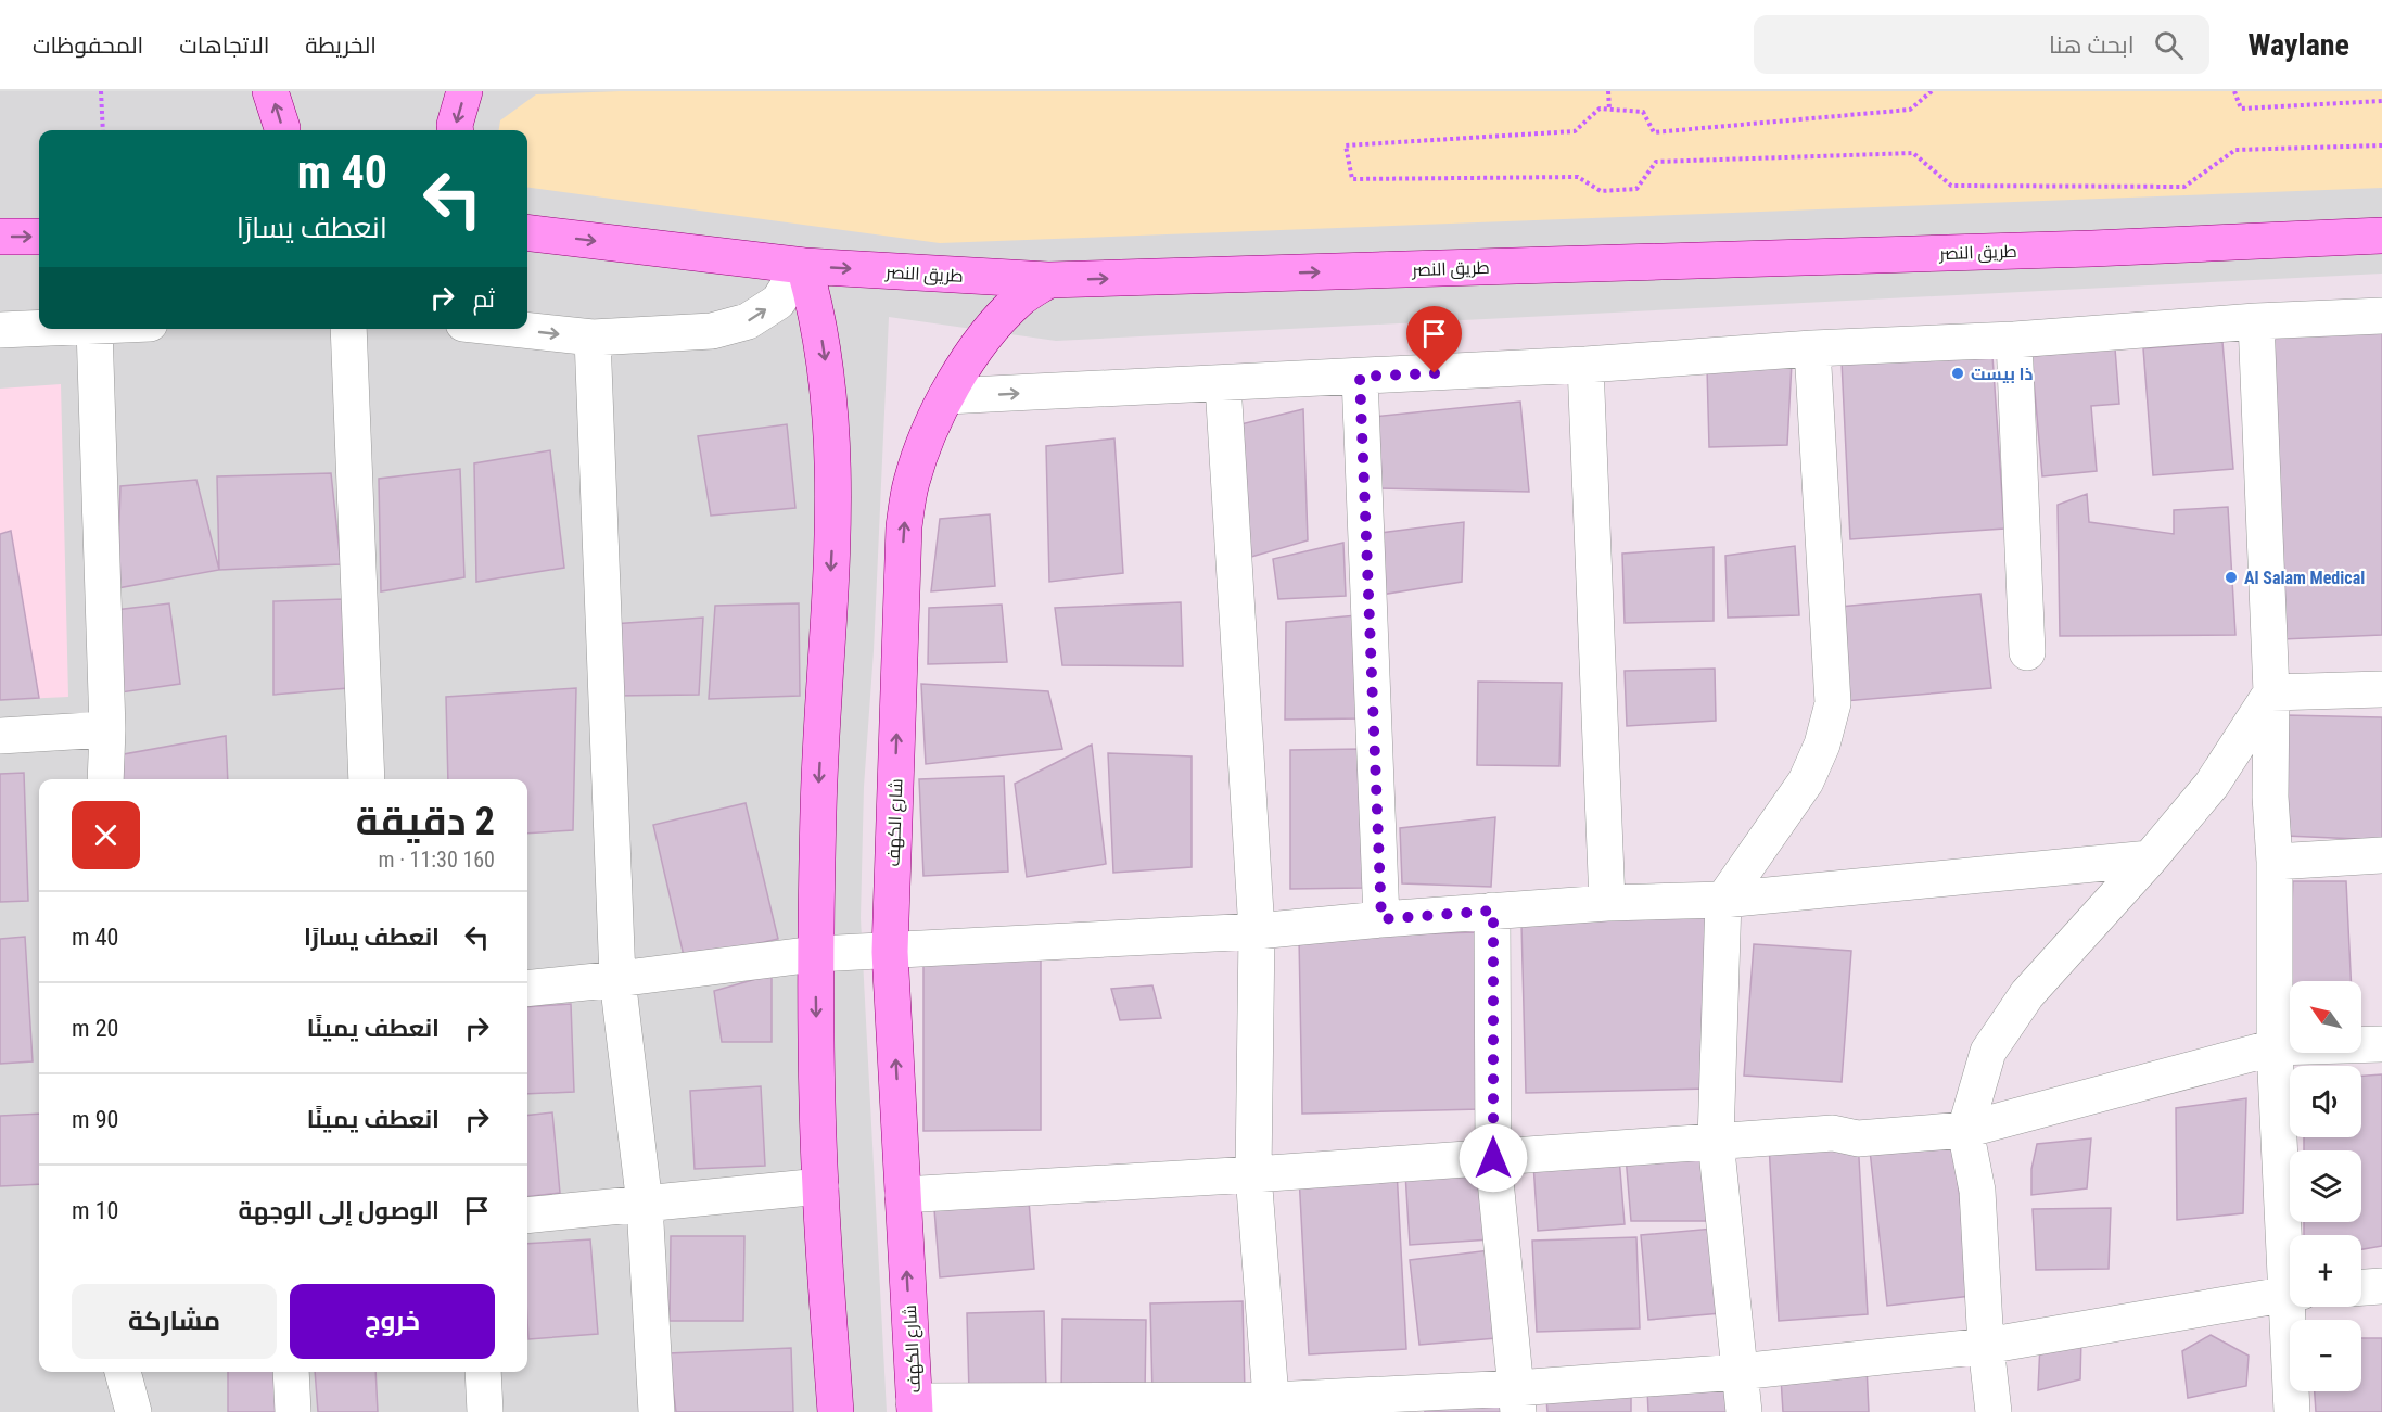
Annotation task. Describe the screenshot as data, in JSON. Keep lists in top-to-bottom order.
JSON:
{
  "streets": {
    "main road": ["طريق النصر", "شارع الكهف"]
  },
  "crossings": [
    ["طريق النصر", "شارع الكهف"]
  ],
  "one_way": ["طريق النصر"],
  "places": ["ذا بيست", "Al Salam Medical"],
  "north": "top left",
  "page": {
    "header": "Waylane",
    "search": "ابحث هنا",
    "nav": ["الخريطة", "الاتجاهات", "المحفوظات"],
    "turn": ["40 m", "انعطف يسارًا"],
    "then": "ثم",
    "heading": ["2 دقيقة", "160 m · 11:30"],
    "list": [
      {
        "name": "انعطف يسارًا",
        "value": "40 m"
      },
      {
        "name": "انعطف يمينًا",
        "value": "20 m"
      },
      {
        "name": "انعطف يمينًا",
        "value": "90 m"
      },
      {
        "name": "الوصول إلى الوجهة",
        "value": "10 m"
      }
    ],
    "map_buttons": ["+", "−"],
    "buttons": ["خروج", "مشاركة"]
  }
}
